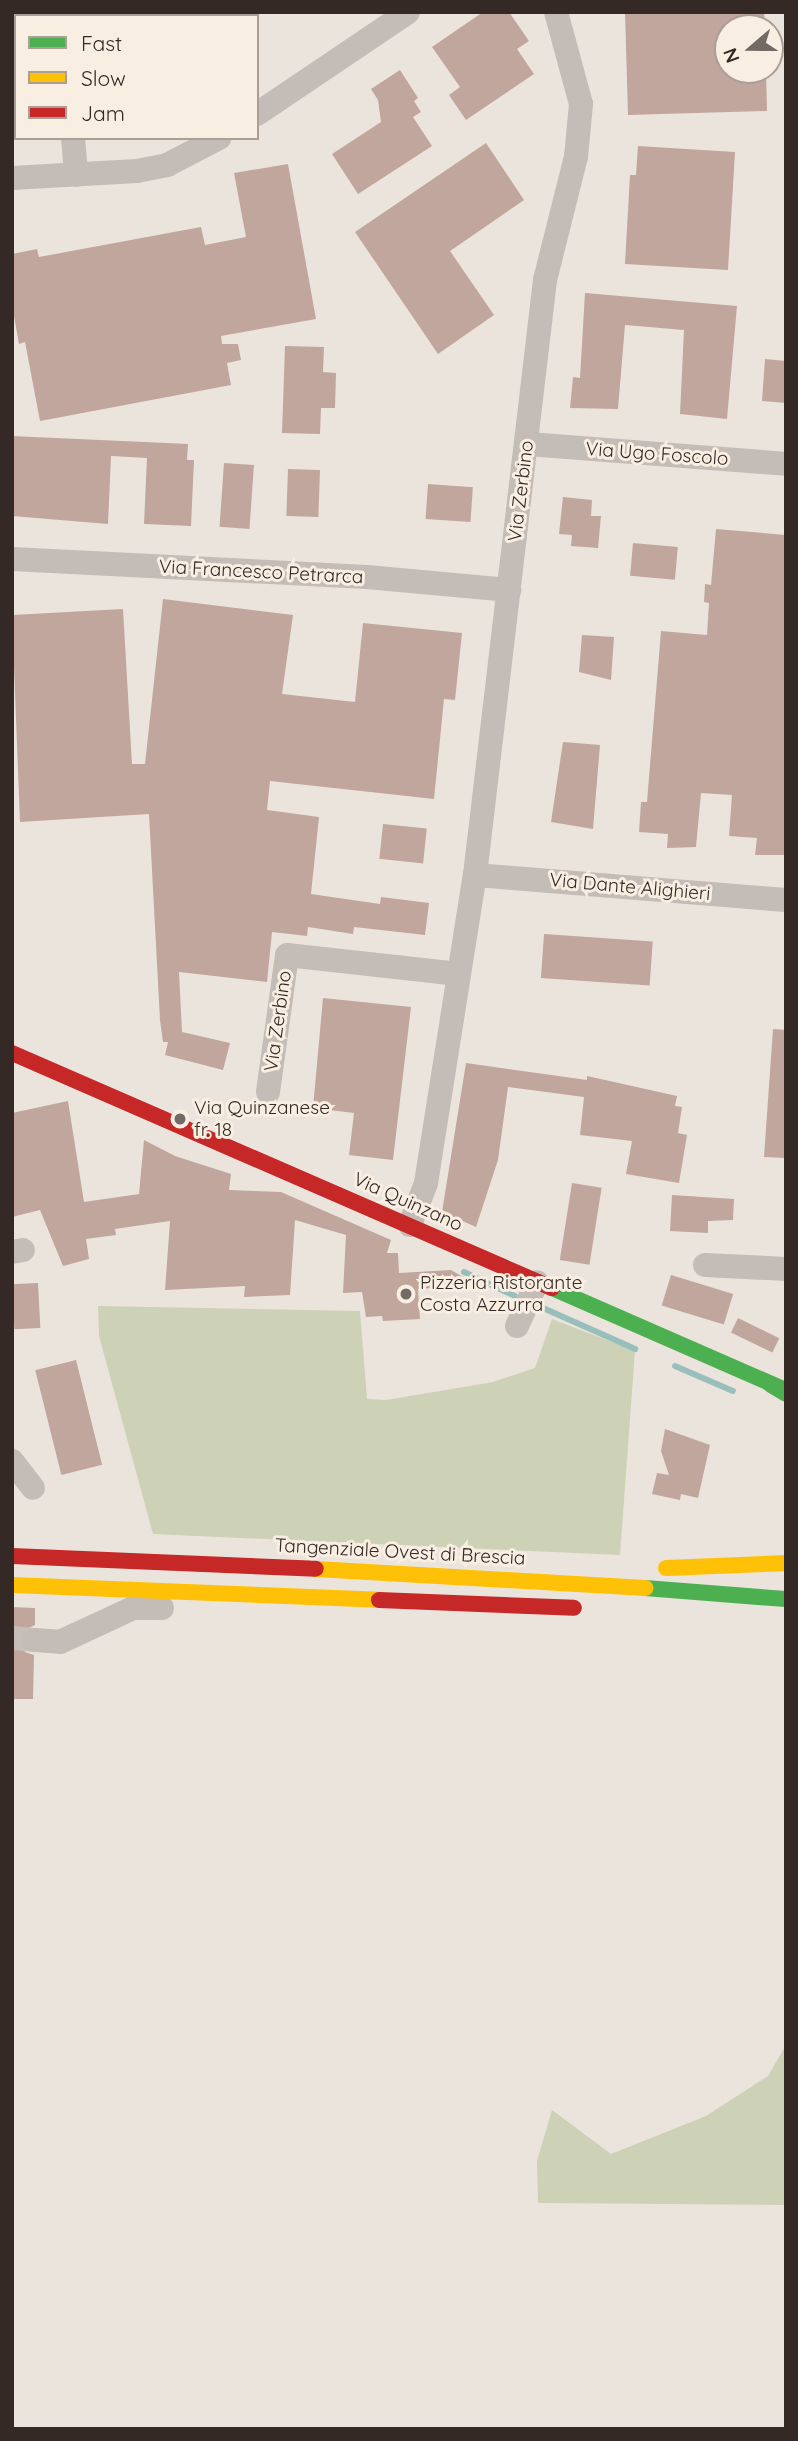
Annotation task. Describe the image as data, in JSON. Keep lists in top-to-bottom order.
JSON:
{
  "streets": {
    "main road": ["Via Quinzano", "Tangenziale Ovest di Brescia"],
    "street": [
      "Via Ugo Foscolo",
      "Via Zerbino",
      "Via Francesco Petrarca",
      "Via Dante Alighieri"
    ]
  },
  "crossings": [
    ["Via Ugo Foscolo", "Via Zerbino"],
    ["Via Zerbino", "Via Francesco Petrarca"],
    ["Via Zerbino", "Via Dante Alighieri"],
    ["Via Zerbino", "Via Quinzano"]
  ],
  "places": ["Via Quinzanese fr. 18", "Pizzeria Ristorante Costa Azzurra"],
  "legend": ["Fast", "Slow", "Jam"],
  "north": "left"
}
